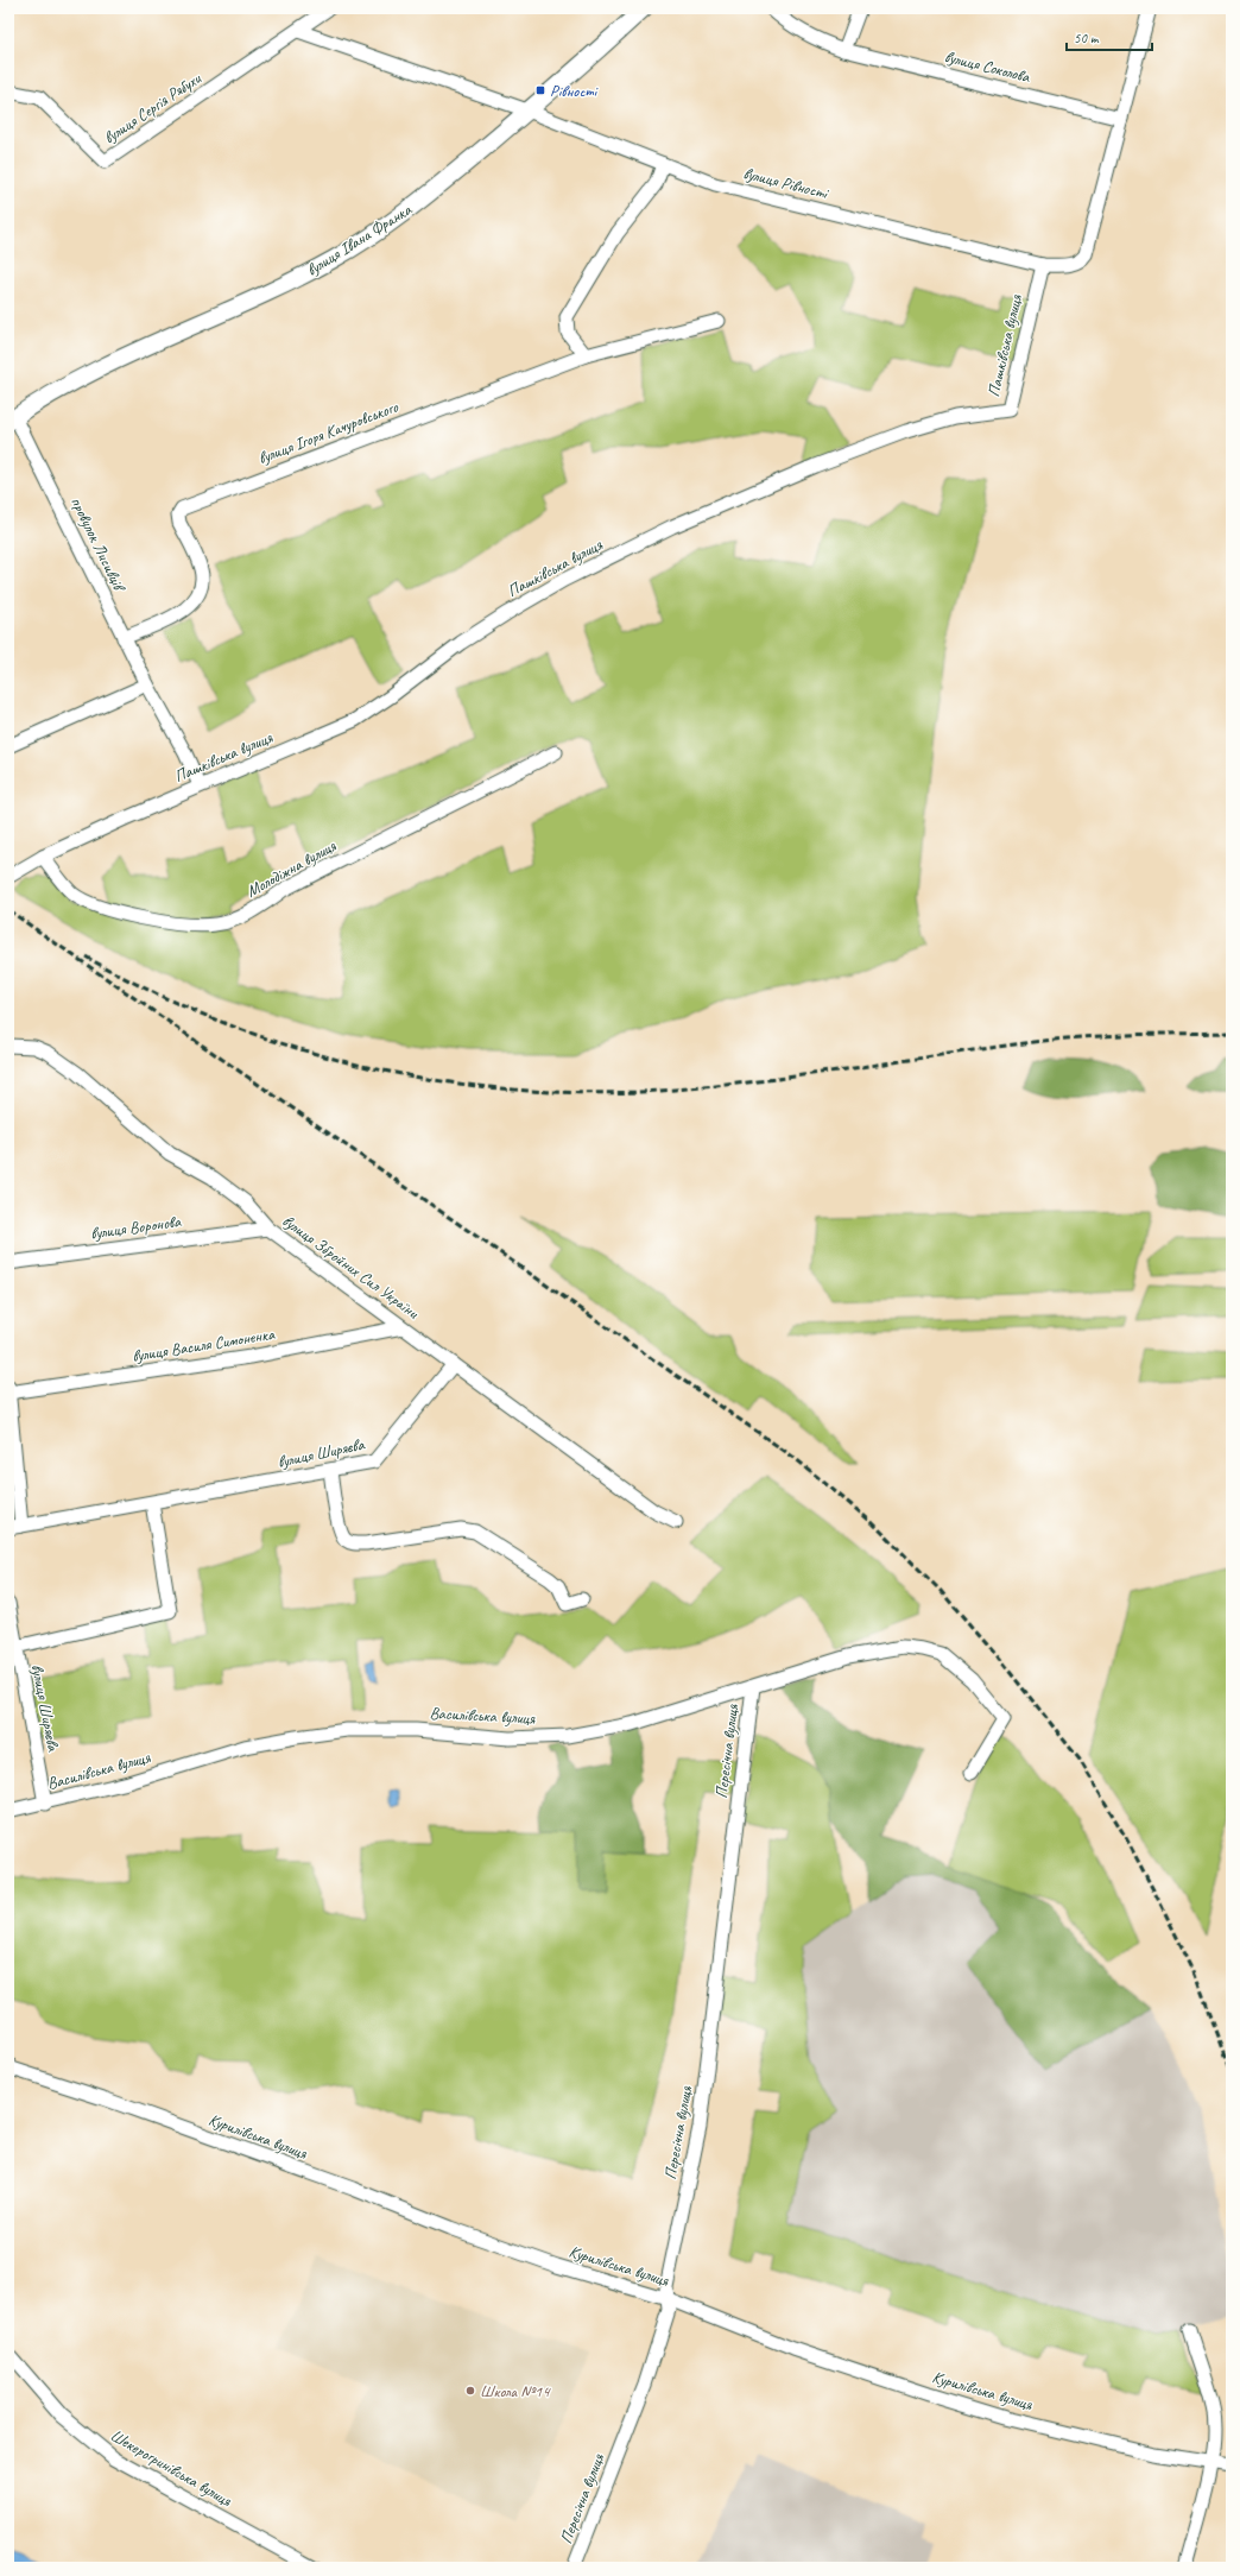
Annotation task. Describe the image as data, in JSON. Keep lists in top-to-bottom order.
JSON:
{
  "streets": {
    "main road": ["вулиця Івана Франка"],
    "street": [
      "вулиця Соколова",
      "вулиця Сергія Рябухи",
      "вулиця Рівності",
      "Пашківська вулиця",
      "вулиця Ігоря Качуровського",
      "провулок Лисивців",
      "Молодіжна вулиця",
      "вулиця Воронова",
      "вулиця Збройних Сил України",
      "вулиця Василя Симоненка",
      "вулиця Ширяєва",
      "Василівська вулиця",
      "Пересічна вулиця",
      "Курилівська вулиця",
      "Шекерогринівська вулиця"
    ]
  },
  "crossings": [
    ["вулиця Рівності", "вулиця Івана Франка"],
    ["вулиця Рівності", "Пашківська вулиця"],
    ["вулиця Івана Франка", "провулок Лисивців"],
    ["Пашківська вулиця", "провулок Лисивців"],
    ["Пашківська вулиця", "Молодіжна вулиця"],
    ["вулиця Ігоря Качуровського", "провулок Лисивців"],
    ["вулиця Воронова", "вулиця Збройних Сил України"],
    ["вулиця Збройних Сил України", "вулиця Василя Симоненка"],
    ["вулиця Збройних Сил України", "вулиця Ширяєва"],
    ["вулиця Ширяєва", "Василівська вулиця"],
    ["Василівська вулиця", "Пересічна вулиця"],
    ["Пересічна вулиця", "Курилівська вулиця"]
  ],
  "places": {
    "transit": ["Рівності"],
    "other": ["Школа №14"]
  },
  "scale_bar": "50 m"
}
